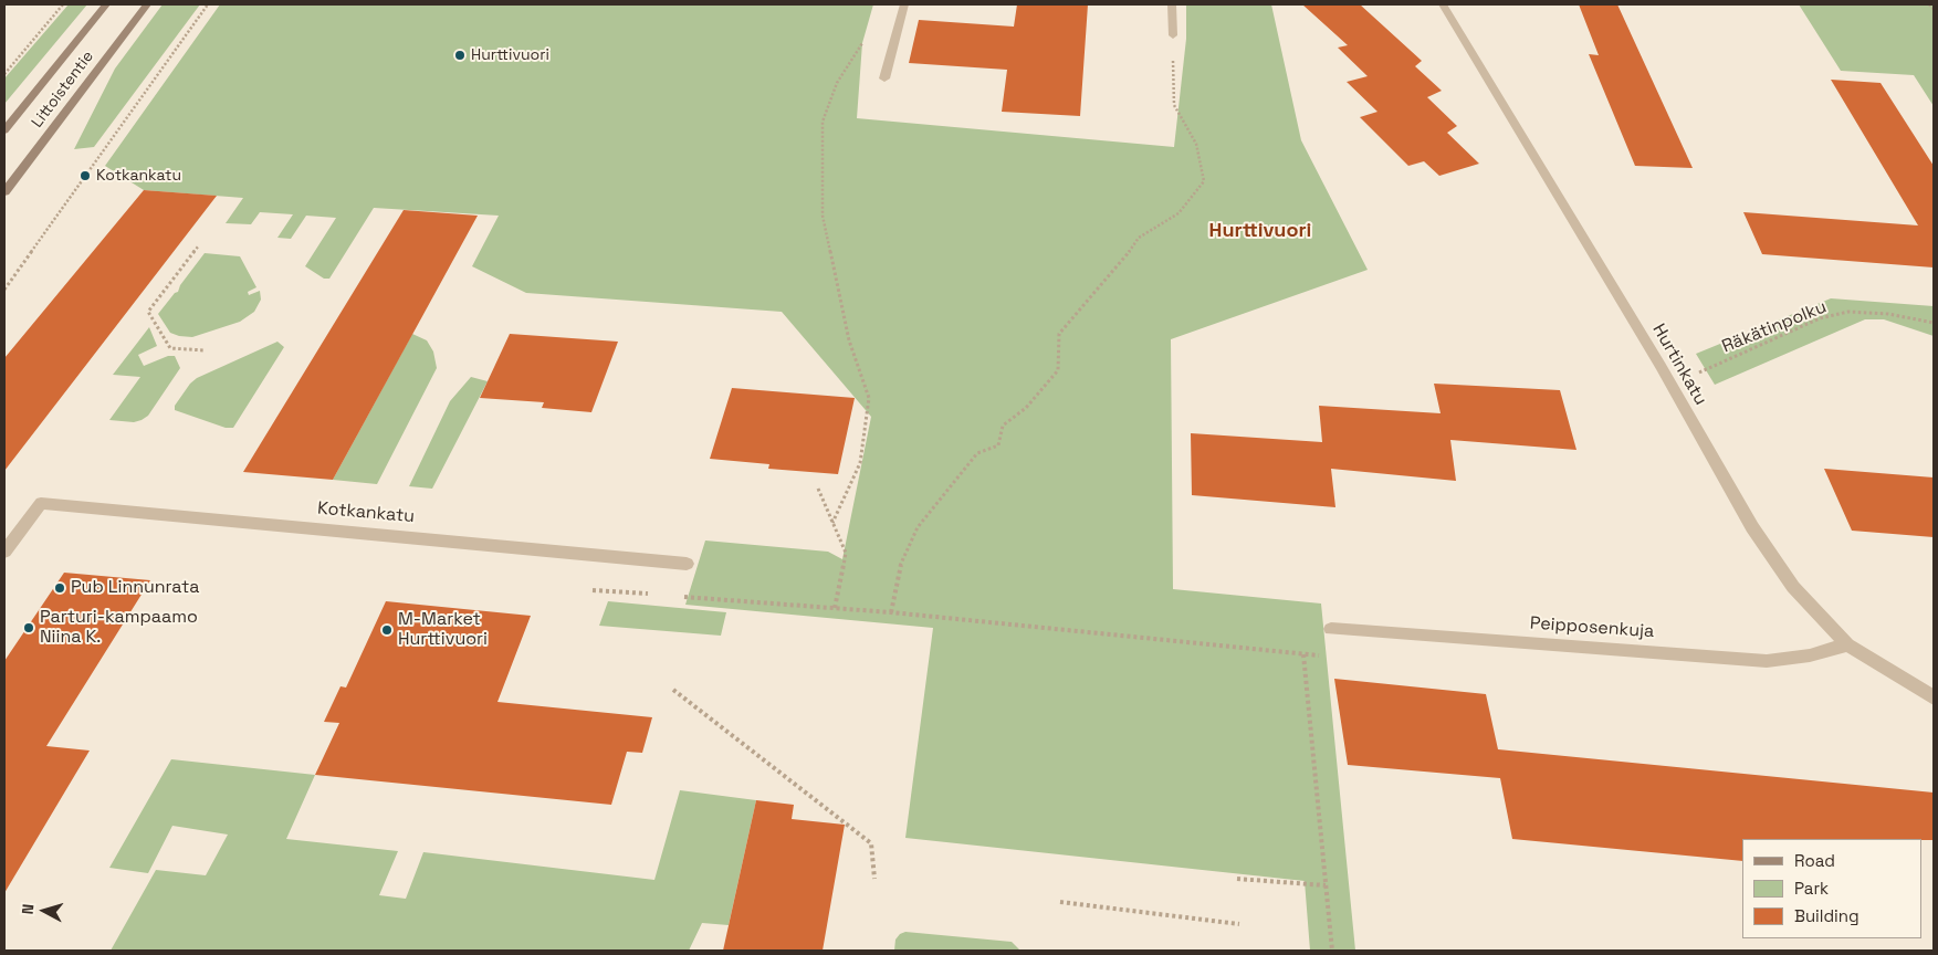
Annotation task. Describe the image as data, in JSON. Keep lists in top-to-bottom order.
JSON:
{
  "streets": {
    "main road": ["Littoistentie"],
    "street": ["Hurtinkatu", "Kotkankatu", "Peipposenkuja"],
    "path": ["Räkätinpolku"]
  },
  "crossings": [
    ["Hurtinkatu", "Peipposenkuja"]
  ],
  "districts": ["Hurttivuori"],
  "places": [
    "Hurttivuori",
    "Kotkankatu",
    "Pub Linnunrata",
    "Parturi-kampaamo Niina K.",
    "M-Market Hurttivuori"
  ],
  "legend": ["Road", "Park", "Building"],
  "north": "left"
}
